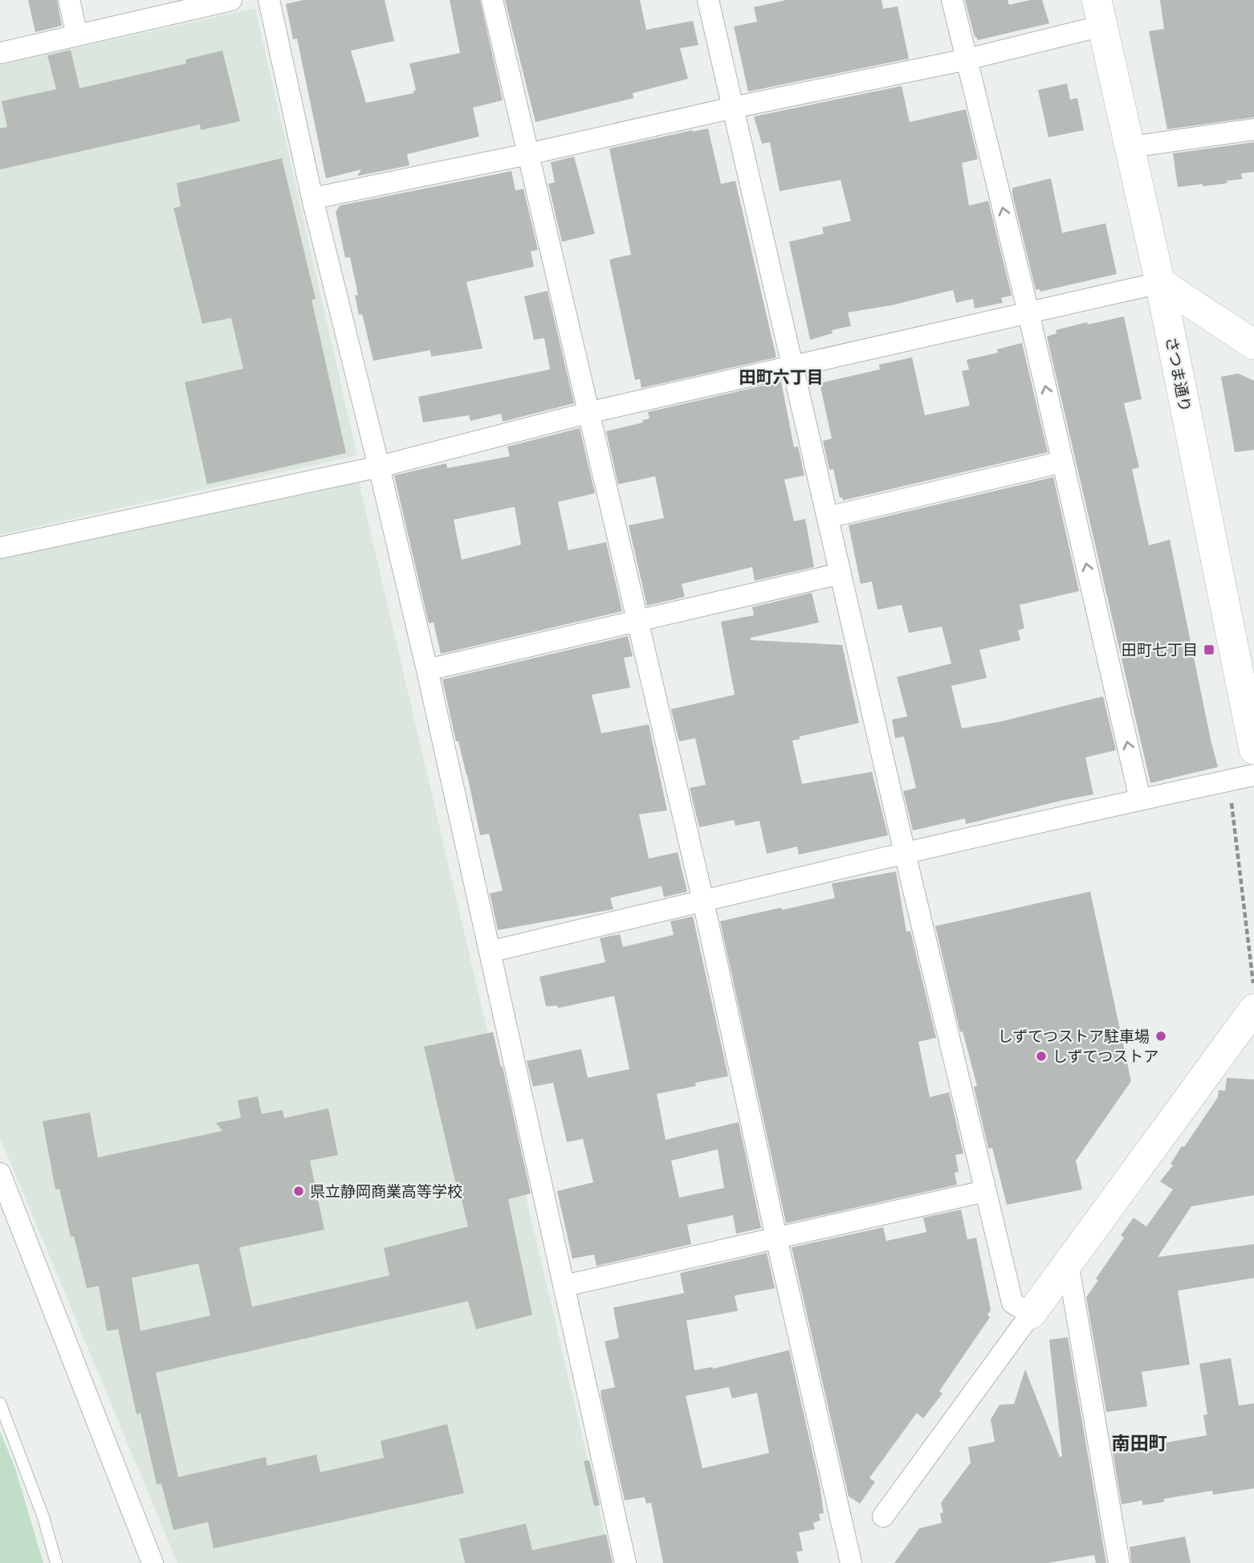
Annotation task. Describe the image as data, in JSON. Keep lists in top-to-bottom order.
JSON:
{
  "streets": {
    "main road": ["さつま通り"]
  },
  "districts": ["田町六丁目", "南田町"],
  "places": {
    "transit": ["田町七丁目"],
    "other": ["しずてつストア駐車場", "しずてつストア", "県立静岡商業高等学校"]
  }
}
